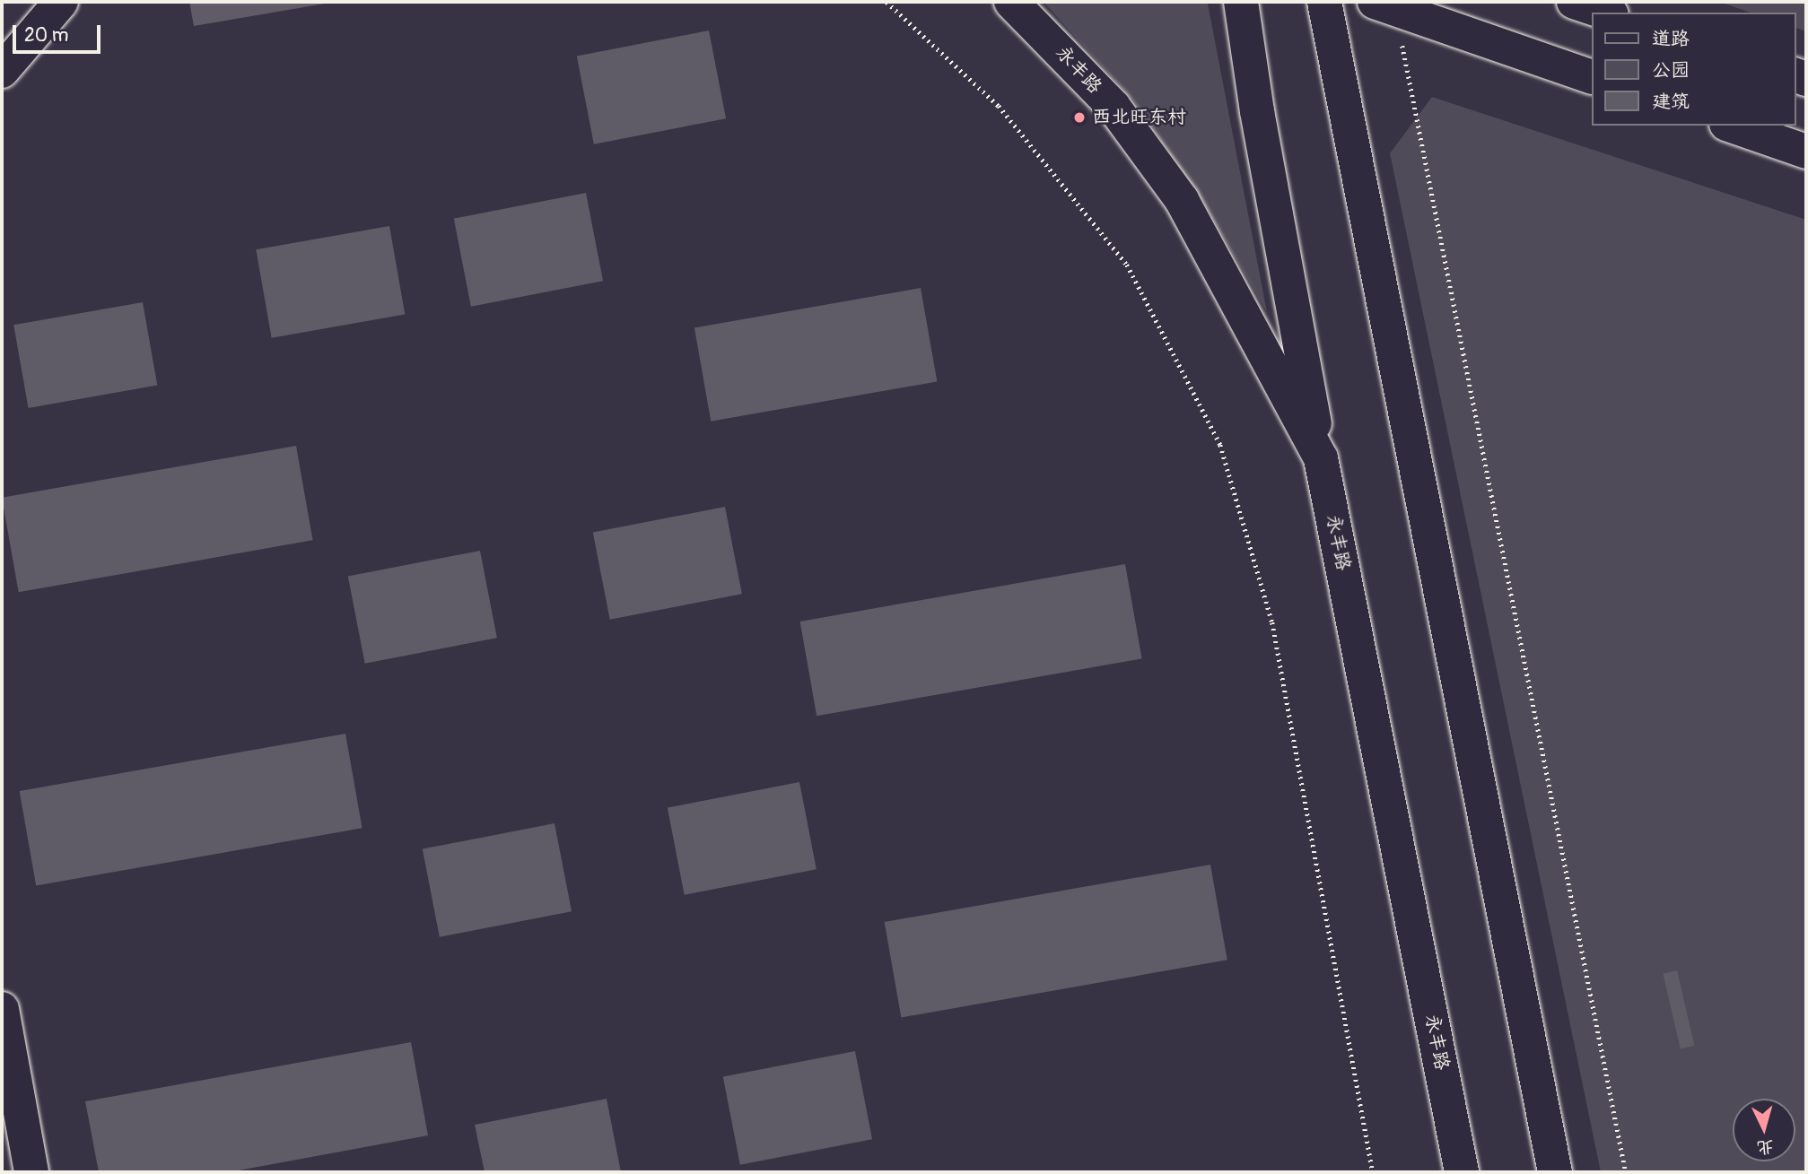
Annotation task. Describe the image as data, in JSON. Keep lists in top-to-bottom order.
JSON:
{
  "streets": {
    "main road": ["永丰路"]
  },
  "places": ["西北旺东村"],
  "legend": ["道路", "公园", "建筑"],
  "scale_bar": "20 m",
  "north": "bottom"
}
